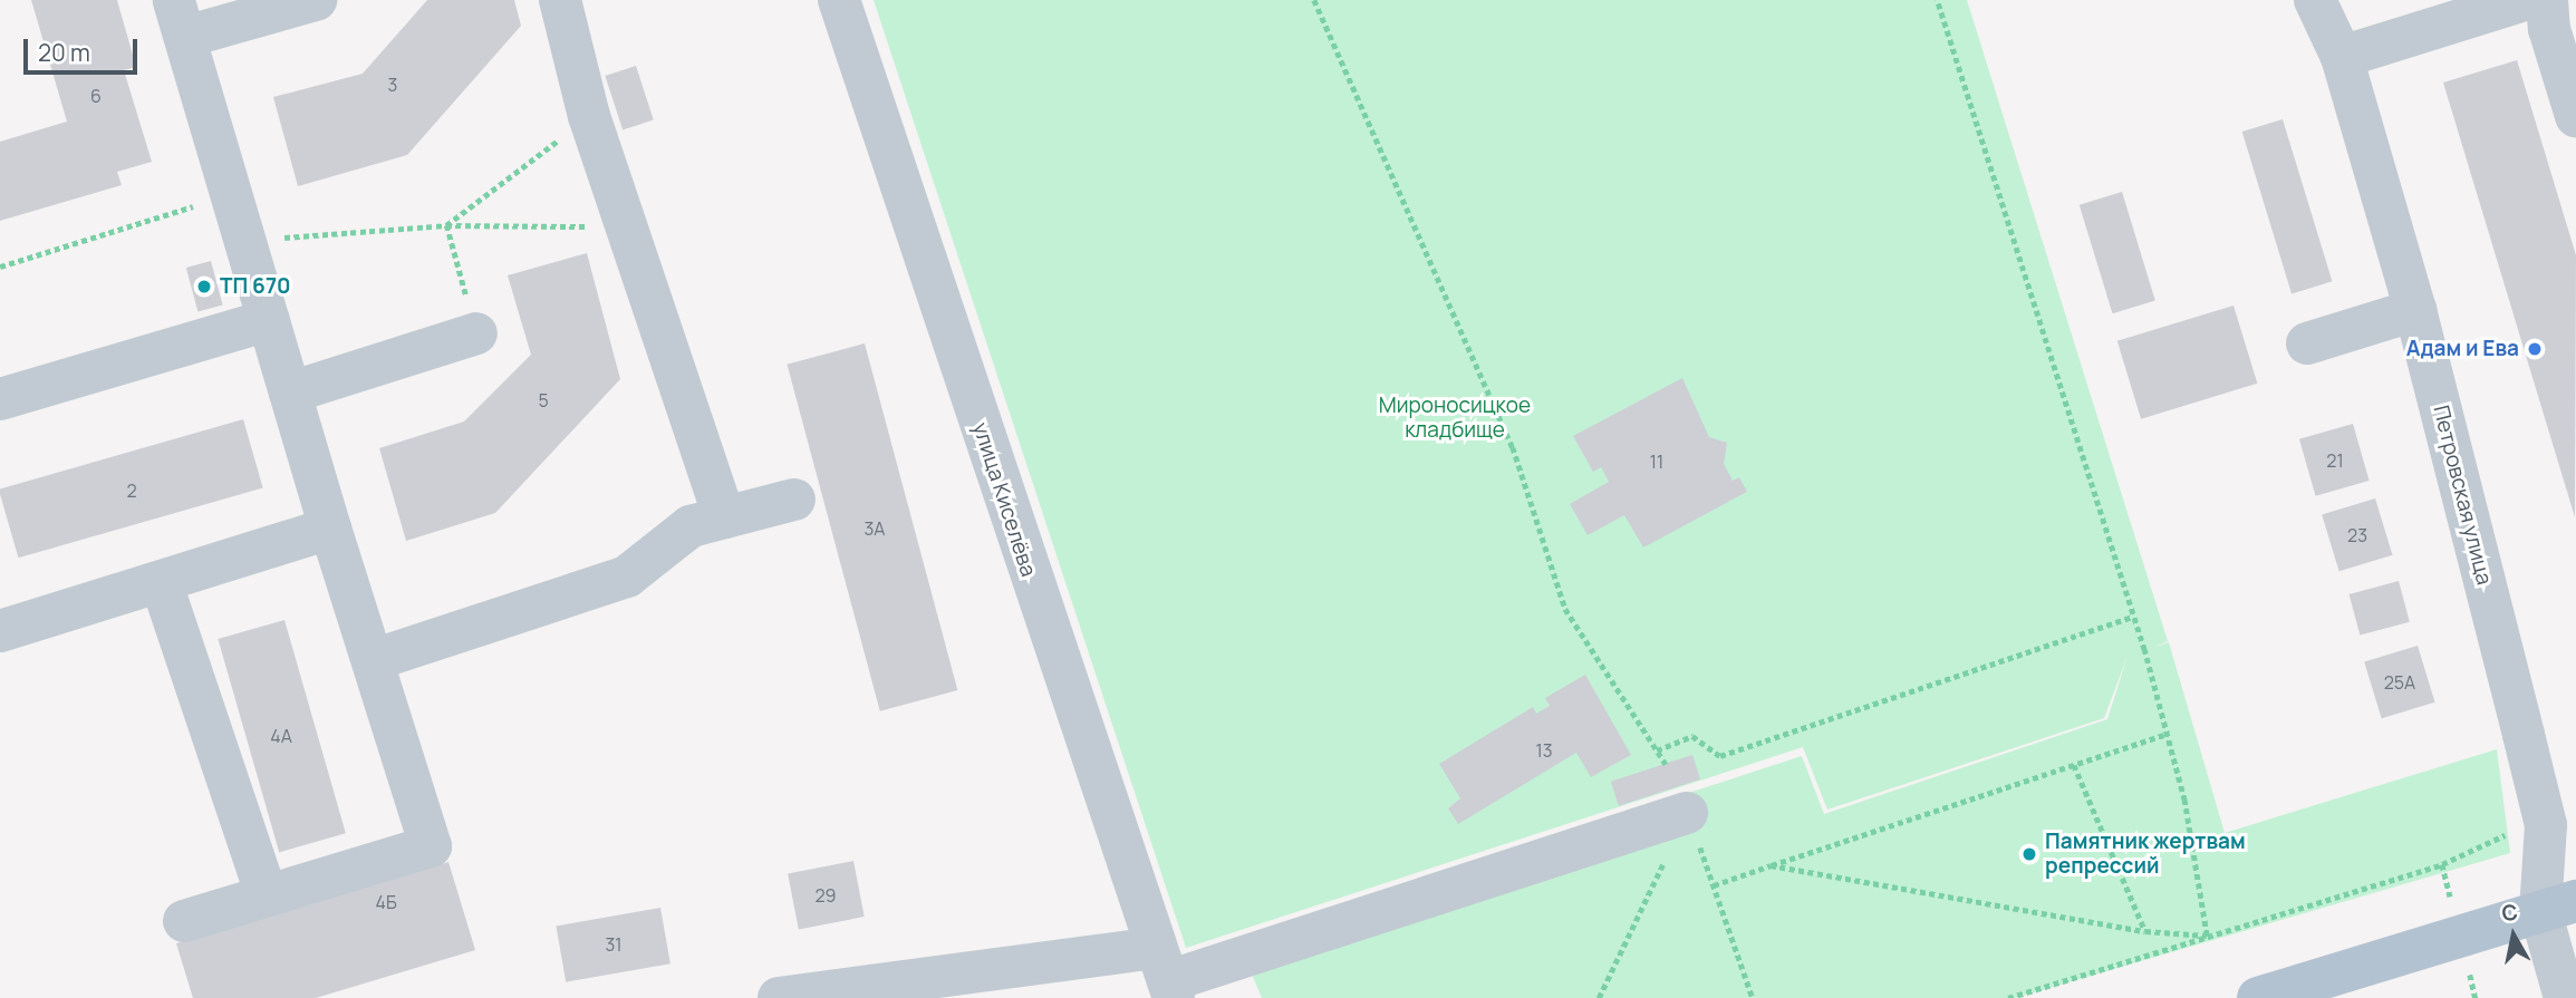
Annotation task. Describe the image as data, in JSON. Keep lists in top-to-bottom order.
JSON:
{
  "streets": {
    "street": ["Петровская улица", "улица Киселёва"]
  },
  "parks": ["Мироносицкое кладбище"],
  "places": ["ТП 670", "Адам и Ева", "Памятник жертвам репрессий"],
  "house_numbers": [
    "3",
    "6",
    "5",
    "21",
    "11",
    "2",
    "3А",
    "23",
    "25А",
    "4А",
    "13",
    "29",
    "4Б",
    "31"
  ],
  "scale_bar": "20 m",
  "north": "top"
}
